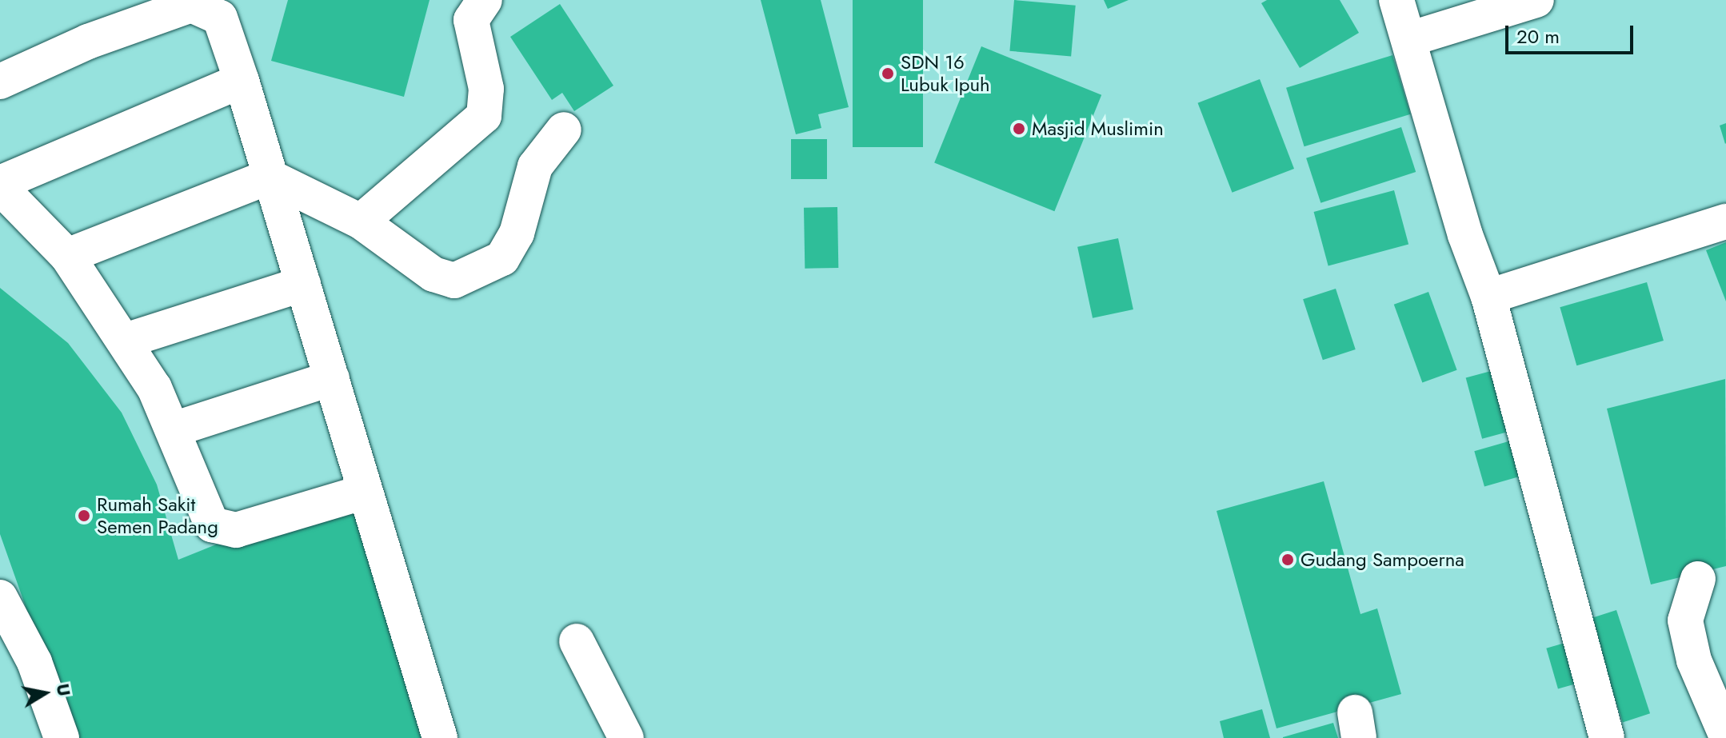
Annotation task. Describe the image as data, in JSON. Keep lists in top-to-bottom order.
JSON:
{
  "places": [
    "SDN 16 Lubuk Ipuh",
    "Masjid Muslimin",
    "Rumah Sakit Semen Padang",
    "Gudang Sampoerna"
  ],
  "scale_bar": "20 m",
  "north": "right"
}
